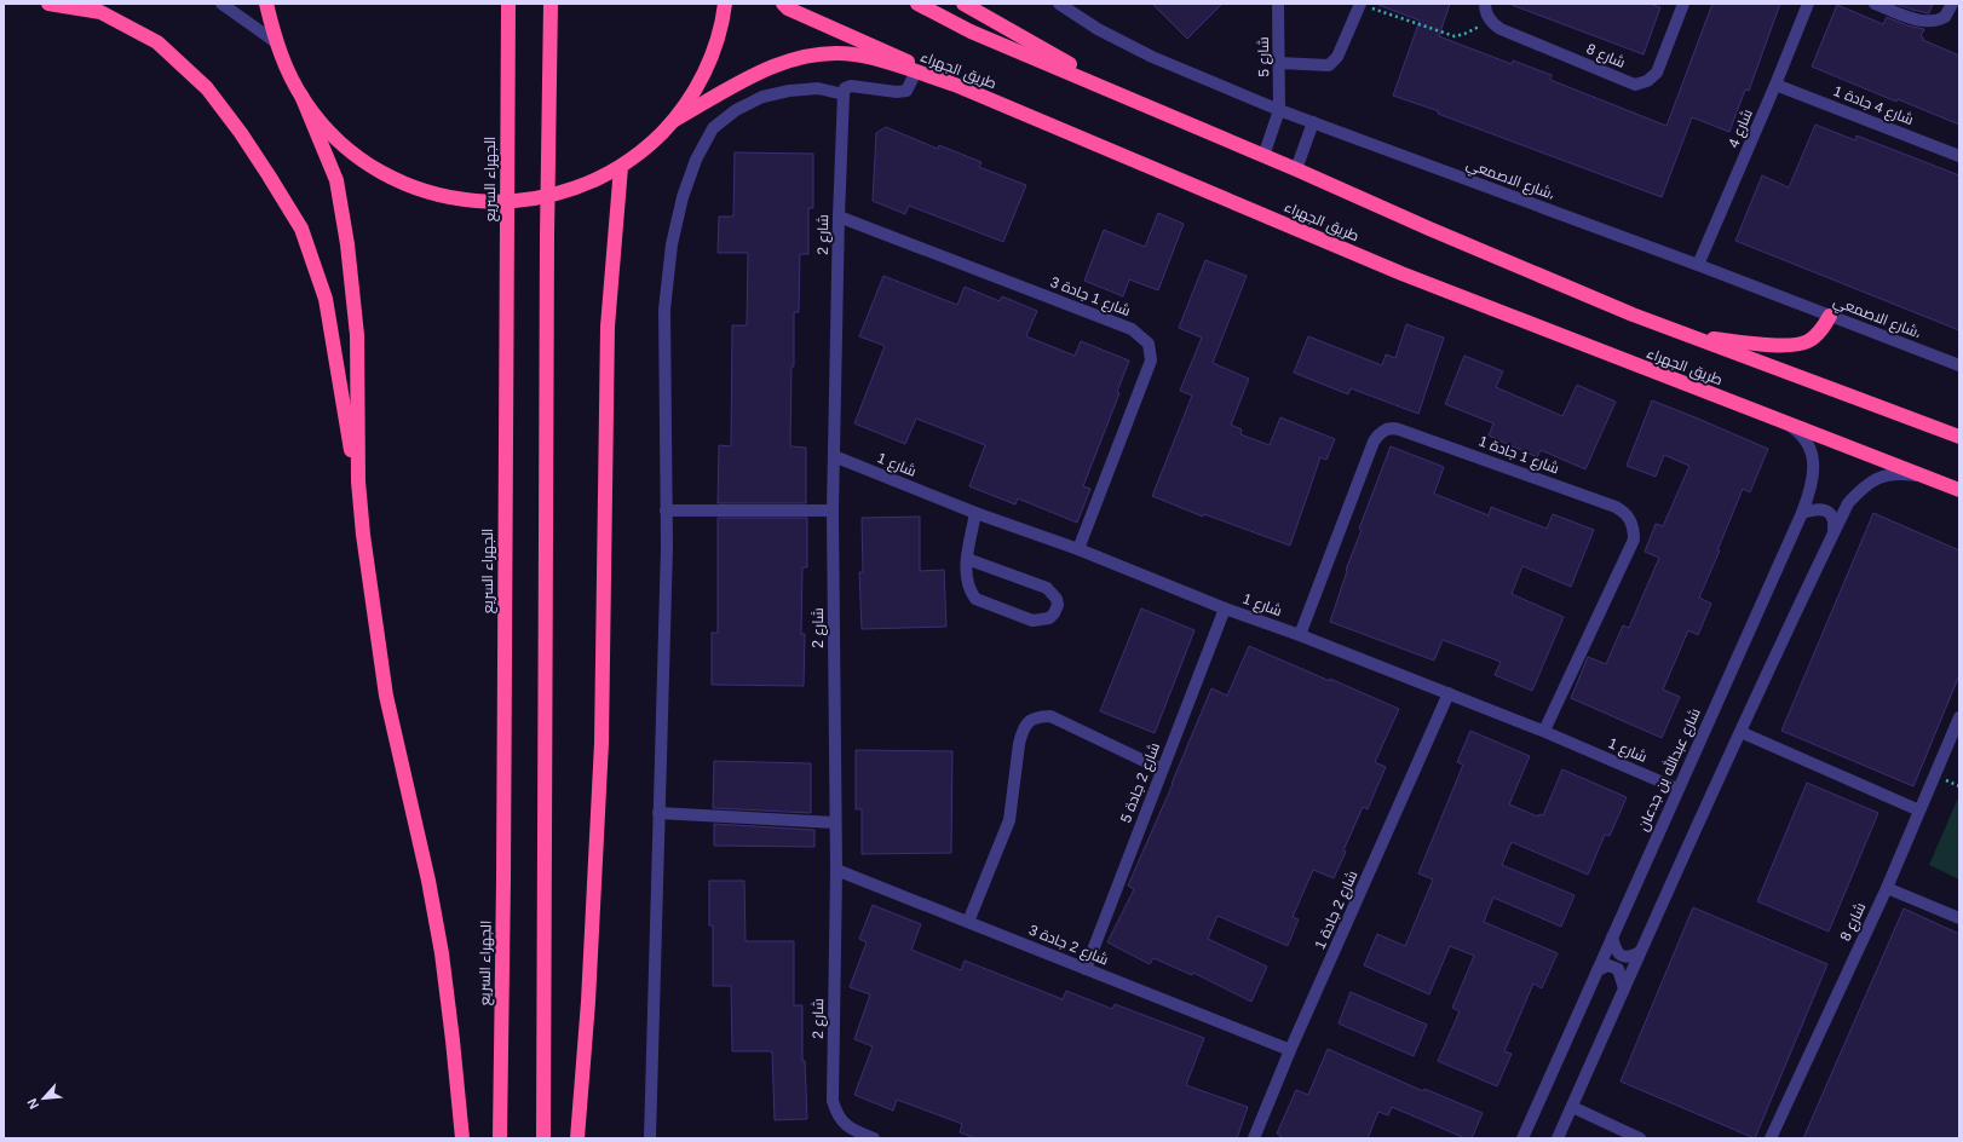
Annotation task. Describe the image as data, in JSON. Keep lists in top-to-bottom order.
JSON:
{
  "streets": {
    "highway": ["طريق الجهراء", "الجهراء السريع"],
    "street": [
      "شارع 8",
      "شارع 5",
      "شارع 4 جادة 1",
      "شارع 4",
      "شارع الاصمعي،",
      "شارع 2",
      "شارع 1 جادة 3",
      "شارع 1 جادة 1",
      "شارع 1",
      "شارع عبدالله بن جدعان",
      "شارع 2 جادة 5",
      "شارع 2 جادة 1",
      "شارع 2 جادة 3"
    ]
  },
  "crossings": [
    ["شارع 5", "شارع الاصمعي،"],
    ["طريق الجهراء", "شارع عبدالله بن جدعان"],
    ["شارع 4 جادة 1", "شارع 4"],
    ["شارع 4", "شارع الاصمعي،"],
    ["شارع 2", "شارع 1 جادة 3"],
    ["شارع 2", "شارع 1"],
    ["شارع 2", "شارع 2 جادة 3"],
    ["شارع 1 جادة 3", "شارع 1"],
    ["شارع 1 جادة 1", "شارع 1"],
    ["شارع 1", "شارع عبدالله بن جدعان"],
    ["شارع 1", "شارع 2 جادة 5"],
    ["شارع 1", "شارع 2 جادة 1"],
    ["شارع 2 جادة 5", "شارع 2 جادة 3"],
    ["شارع 2 جادة 1", "شارع 2 جادة 3"]
  ],
  "north": "bottom left"
}
